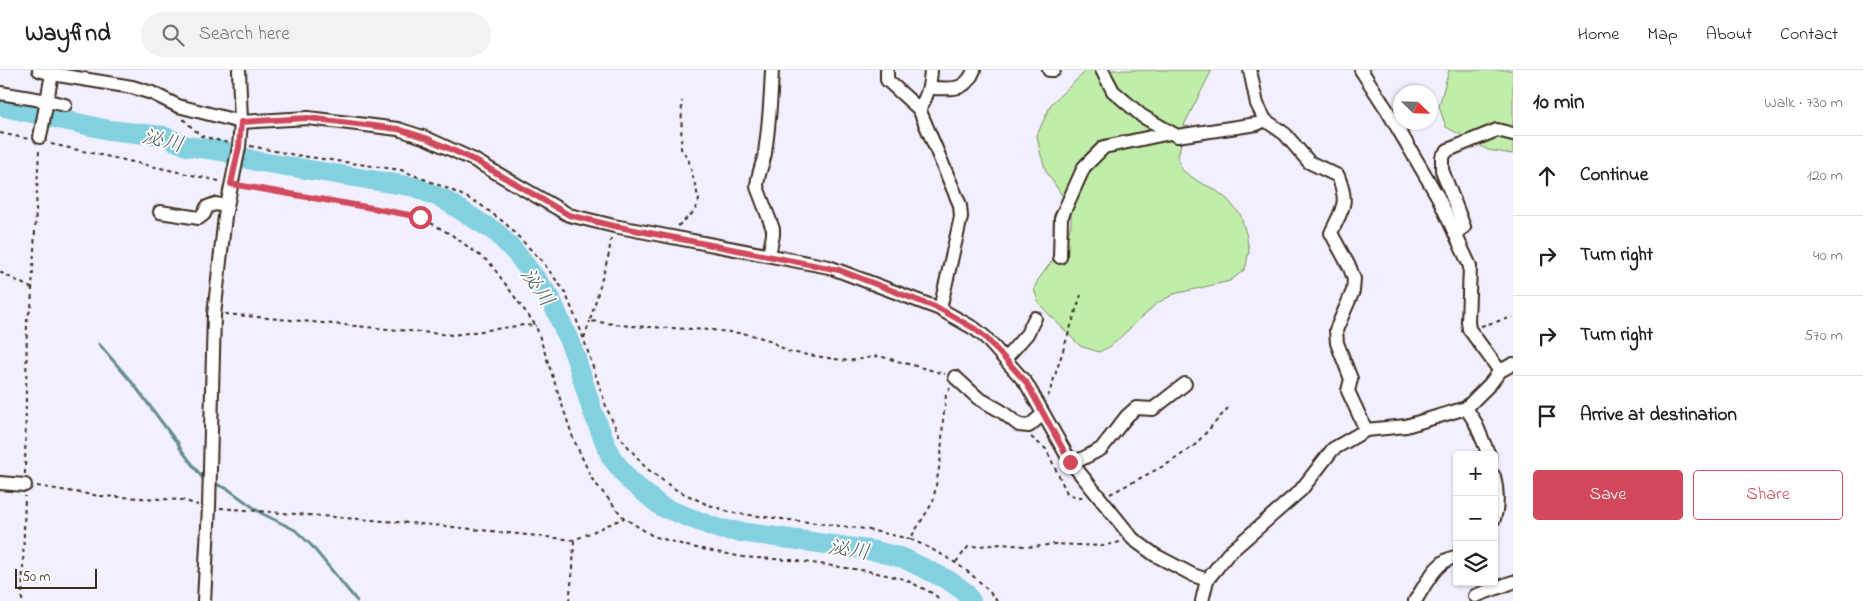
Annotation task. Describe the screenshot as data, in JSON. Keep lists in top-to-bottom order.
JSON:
{
  "water": ["泌川"],
  "scale_bar": "50 m",
  "north": "bottom right",
  "page": {
    "header": "Wayfind",
    "search": "Search here",
    "nav": [
      "Home",
      "Map",
      "About",
      "Contact"
    ],
    "heading": ["10 min", "Walk · 730 m"],
    "list": [
      ["Continue", "120 m"],
      ["Turn right", "40 m"],
      ["Turn right", "570 m"],
      "Arrive at destination"
    ],
    "map_buttons": ["+", "−"],
    "buttons": ["Save", "Share"],
    "scale": "50 m"
  }
}
